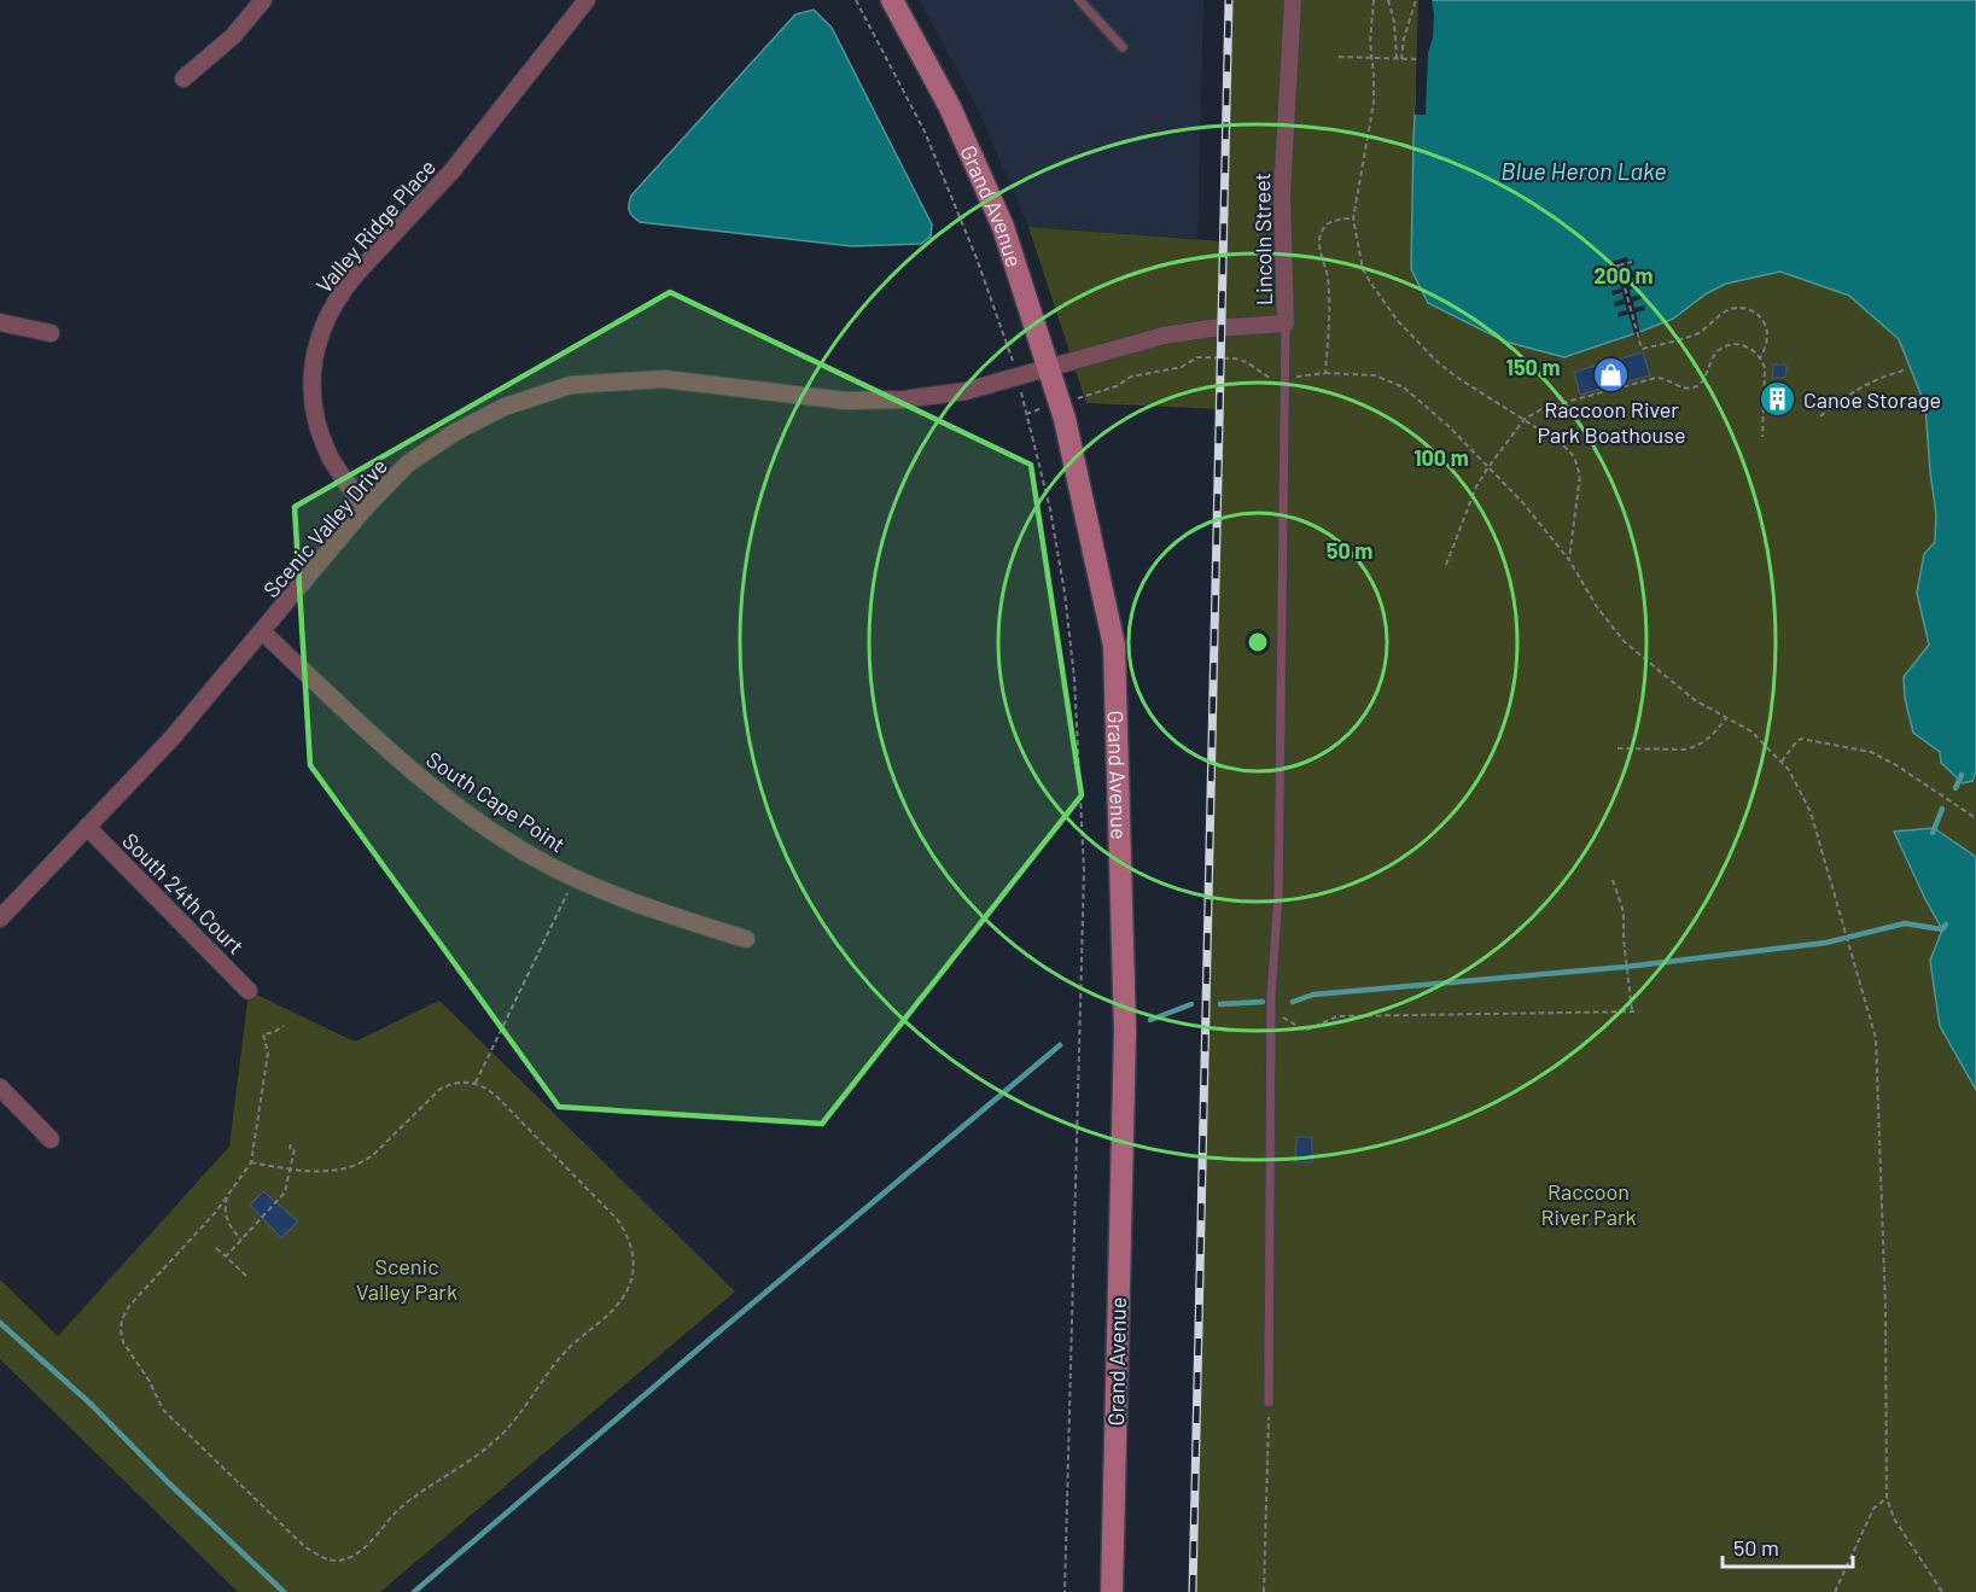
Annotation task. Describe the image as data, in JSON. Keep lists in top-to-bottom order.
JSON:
{
  "streets": {
    "main road": ["Grand Avenue"],
    "street": [
      "Valley Ridge Place",
      "Lincoln Street",
      "Scenic Valley Drive",
      "South Cape Point",
      "South 24th Court"
    ]
  },
  "crossings": [
    ["Grand Avenue", "Lincoln Street"],
    ["Grand Avenue", "Scenic Valley Drive"],
    ["Valley Ridge Place", "Scenic Valley Drive"],
    ["Lincoln Street", "Scenic Valley Drive"],
    ["Scenic Valley Drive", "South Cape Point"],
    ["Scenic Valley Drive", "South 24th Court"]
  ],
  "water": ["Blue Heron Lake"],
  "parks": ["Raccoon River Park", "Scenic Valley Park"],
  "places": {
    "shop": ["Raccoon River Park Boathouse"],
    "building": ["Canoe Storage"]
  },
  "scale_bar": "50 m",
  "rings": [
    "200 m",
    "150 m",
    "100 m",
    "50 m"
  ]
}
